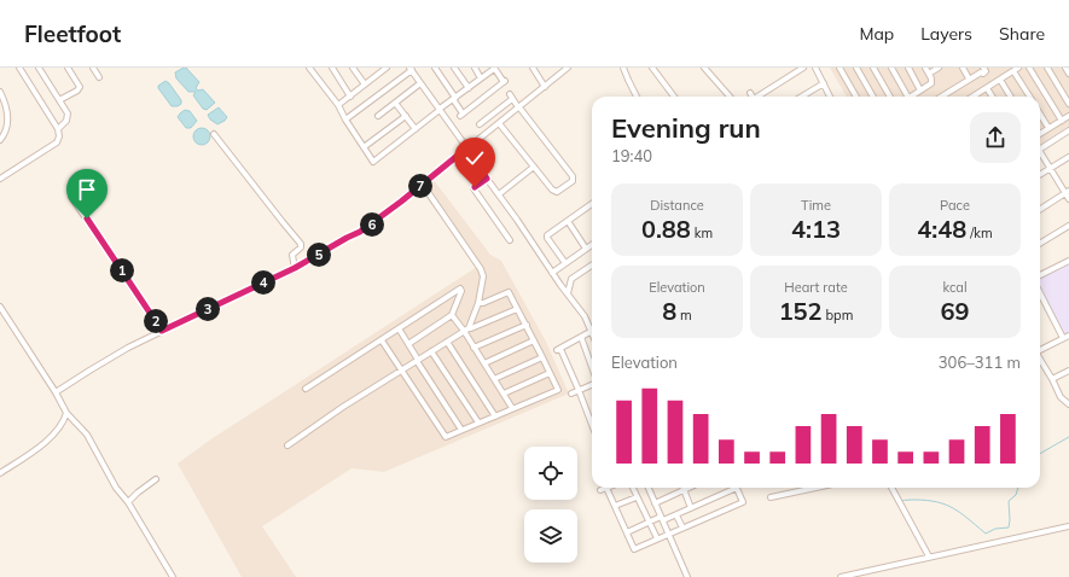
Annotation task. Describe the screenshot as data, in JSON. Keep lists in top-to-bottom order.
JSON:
{
  "page": {
    "header": "Fleetfoot",
    "nav": ["Map", "Layers", "Share"],
    "heading": ["Evening run", "19:40"],
    "pins": [
      "7",
      "6",
      "5",
      "1",
      "4",
      "3",
      "2"
    ],
    "stats": [
      ["Distance", "0.88 km"],
      ["Time", "4:13"],
      ["Pace", "4:48 /km"],
      ["Elevation", "8 m"],
      ["Heart rate", "152 bpm"],
      ["kcal", "69"]
    ],
    "chart": ["Elevation", "306–311 m"]
  }
}
